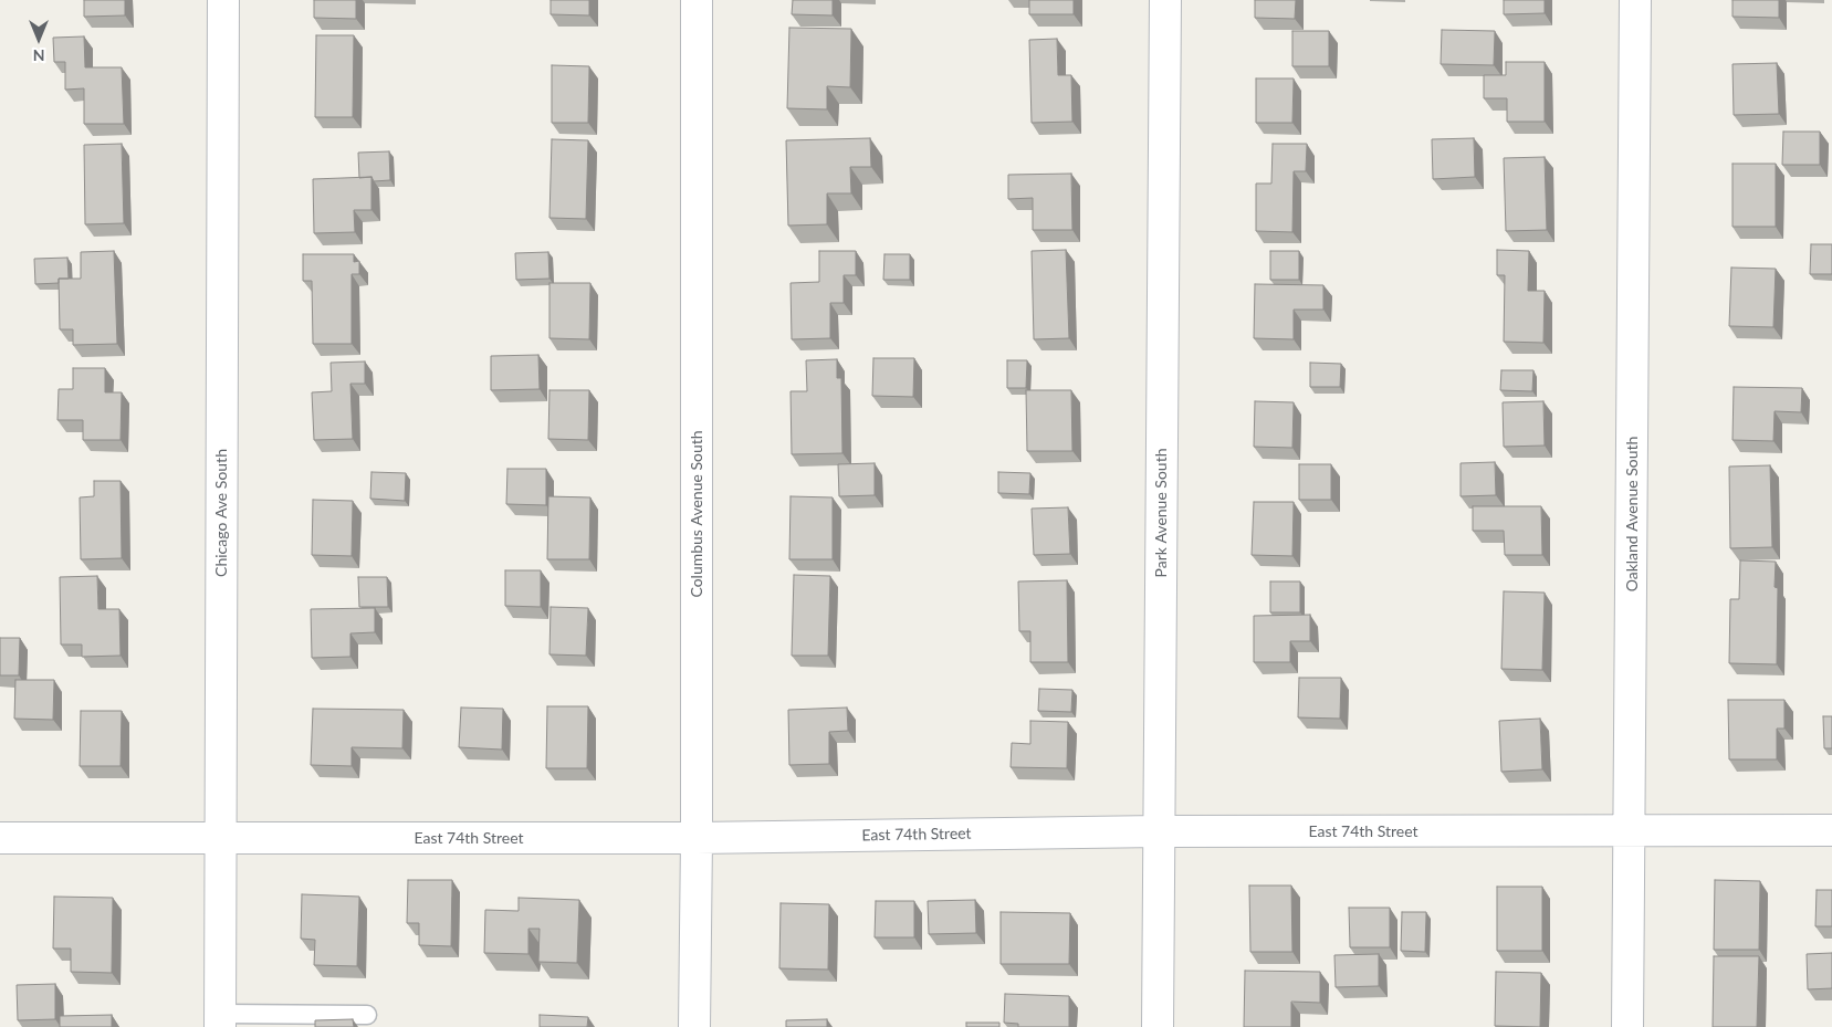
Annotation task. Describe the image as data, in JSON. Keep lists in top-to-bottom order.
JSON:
{
  "streets": {
    "street": [
      "Chicago Ave South",
      "Park Avenue South",
      "Columbus Avenue South",
      "Oakland Avenue South",
      "East 74th Street"
    ]
  },
  "crossings": [
    ["Chicago Ave South", "East 74th Street"],
    ["Park Avenue South", "East 74th Street"],
    ["Columbus Avenue South", "East 74th Street"],
    ["Oakland Avenue South", "East 74th Street"]
  ],
  "north": "bottom"
}
